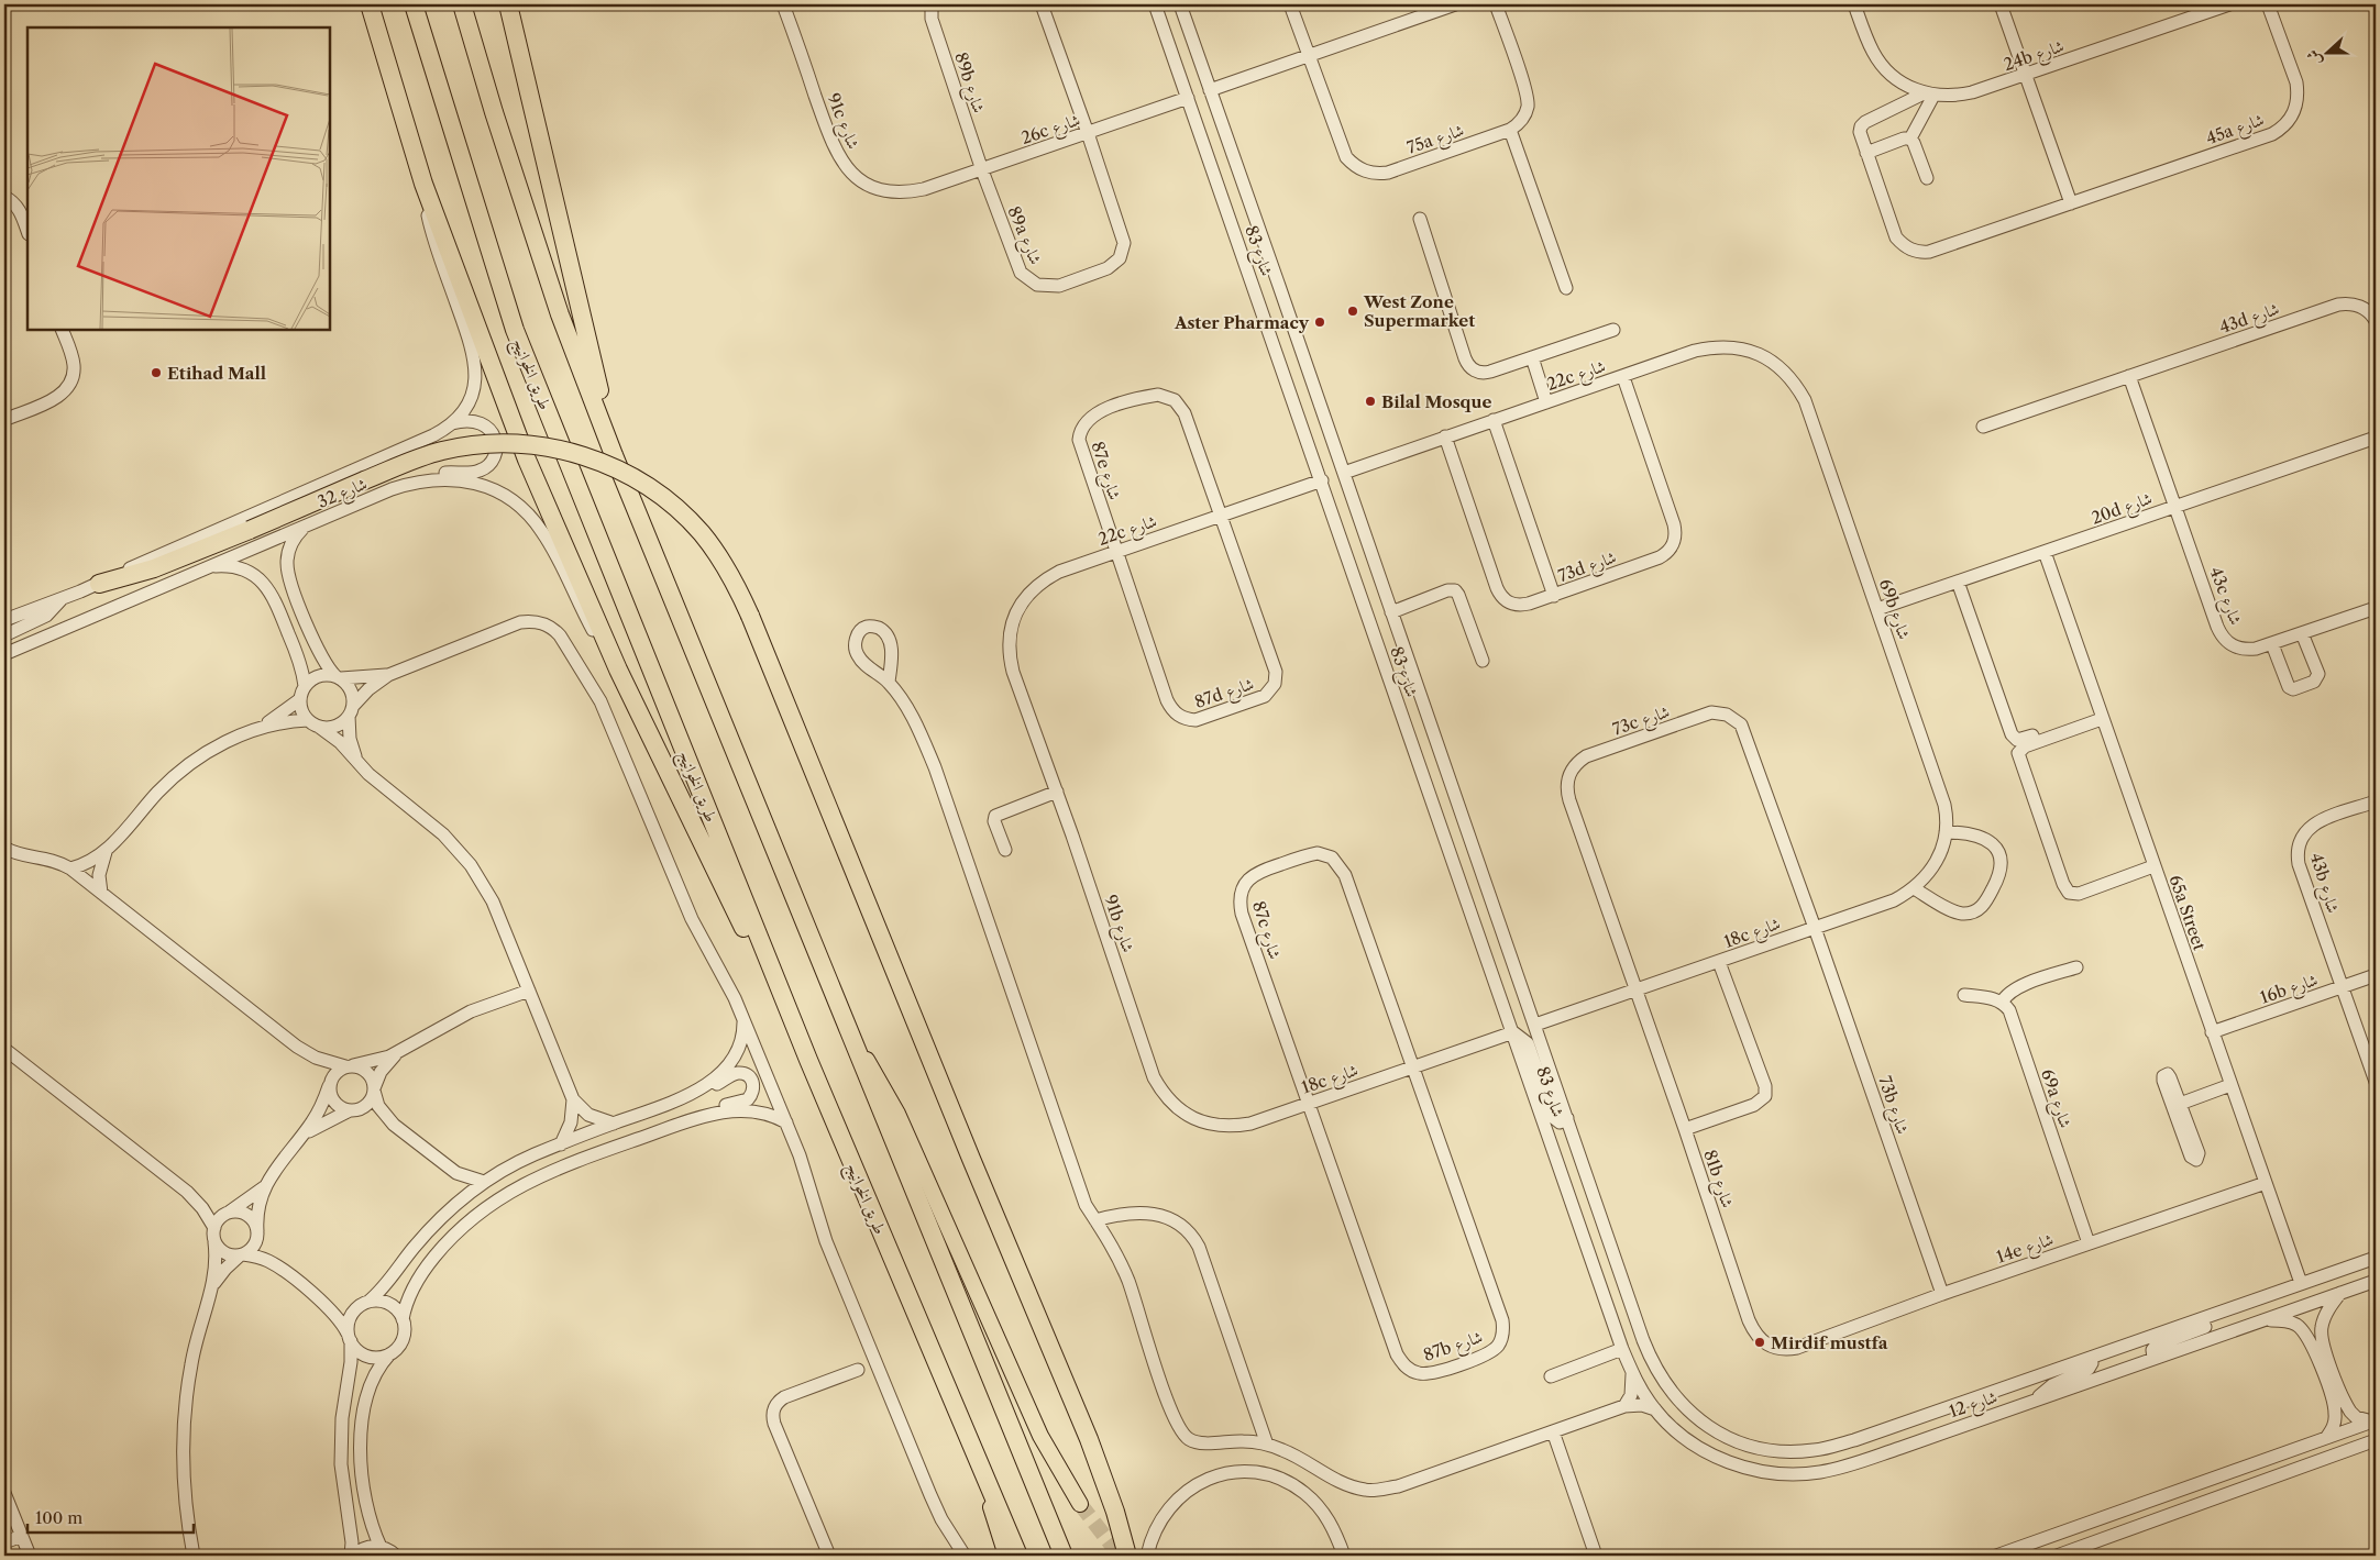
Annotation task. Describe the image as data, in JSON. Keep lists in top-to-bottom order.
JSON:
{
  "streets": {
    "highway": ["طريق الخوانيج"],
    "street": [
      "24b شارع",
      "89b شارع",
      "91c شارع",
      "26c شارع",
      "45a شارع",
      "75a شارع",
      "89a شارع",
      "شارع 83",
      "43d شارع",
      "22c شارع",
      "87e شارع",
      "شارع 32",
      "20d شارع",
      "73d شارع",
      "43c شارع",
      "69b شارع",
      "87d شارع",
      "73c شارع",
      "43b شارع",
      "65a Street",
      "91b شارع",
      "87c شارع",
      "18c شارع",
      "16b شارع",
      "69a شارع",
      "73b شارع",
      "81b شارع",
      "14e شارع",
      "87b شارع",
      "شارع 12"
    ]
  },
  "crossings": [
    ["89b شارع", "26c شارع"],
    ["89b شارع", "89a شارع"],
    ["91c شارع", "26c شارع"],
    ["26c شارع", "89a شارع"],
    ["26c شارع", "شارع 83"],
    ["شارع 83", "22c شارع"],
    ["شارع 83", "18c شارع"],
    ["شارع 83", "شارع 12"],
    ["22c شارع", "87e شارع"],
    ["22c شارع", "73d شارع"],
    ["22c شارع", "69b شارع"],
    ["22c شارع", "87d شارع"],
    ["22c شارع", "91b شارع"],
    ["87e شارع", "87d شارع"],
    ["20d شارع", "43c شارع"],
    ["20d شارع", "69b شارع"],
    ["20d شارع", "65a Street"],
    ["69b شارع", "18c شارع"],
    ["73c شارع", "18c شارع"],
    ["73c شارع", "73b شارع"],
    ["73c شارع", "81b شارع"],
    ["43b شارع", "16b شارع"],
    ["65a Street", "16b شارع"],
    ["65a Street", "14e شارع"],
    ["65a Street", "شارع 12"],
    ["91b شارع", "18c شارع"],
    ["87c شارع", "18c شارع"],
    ["87c شارع", "87b شارع"],
    ["18c شارع", "73b شارع"],
    ["18c شارع", "81b شارع"],
    ["18c شارع", "87b شارع"],
    ["69a شارع", "14e شارع"],
    ["73b شارع", "14e شارع"],
    ["81b شارع", "14e شارع"]
  ],
  "places": [
    "West Zone Supermarket",
    "Aster Pharmacy",
    "Etihad Mall",
    "Bilal Mosque",
    "Mirdif mustfa"
  ],
  "scale_bar": "100 m",
  "north": "left"
}
